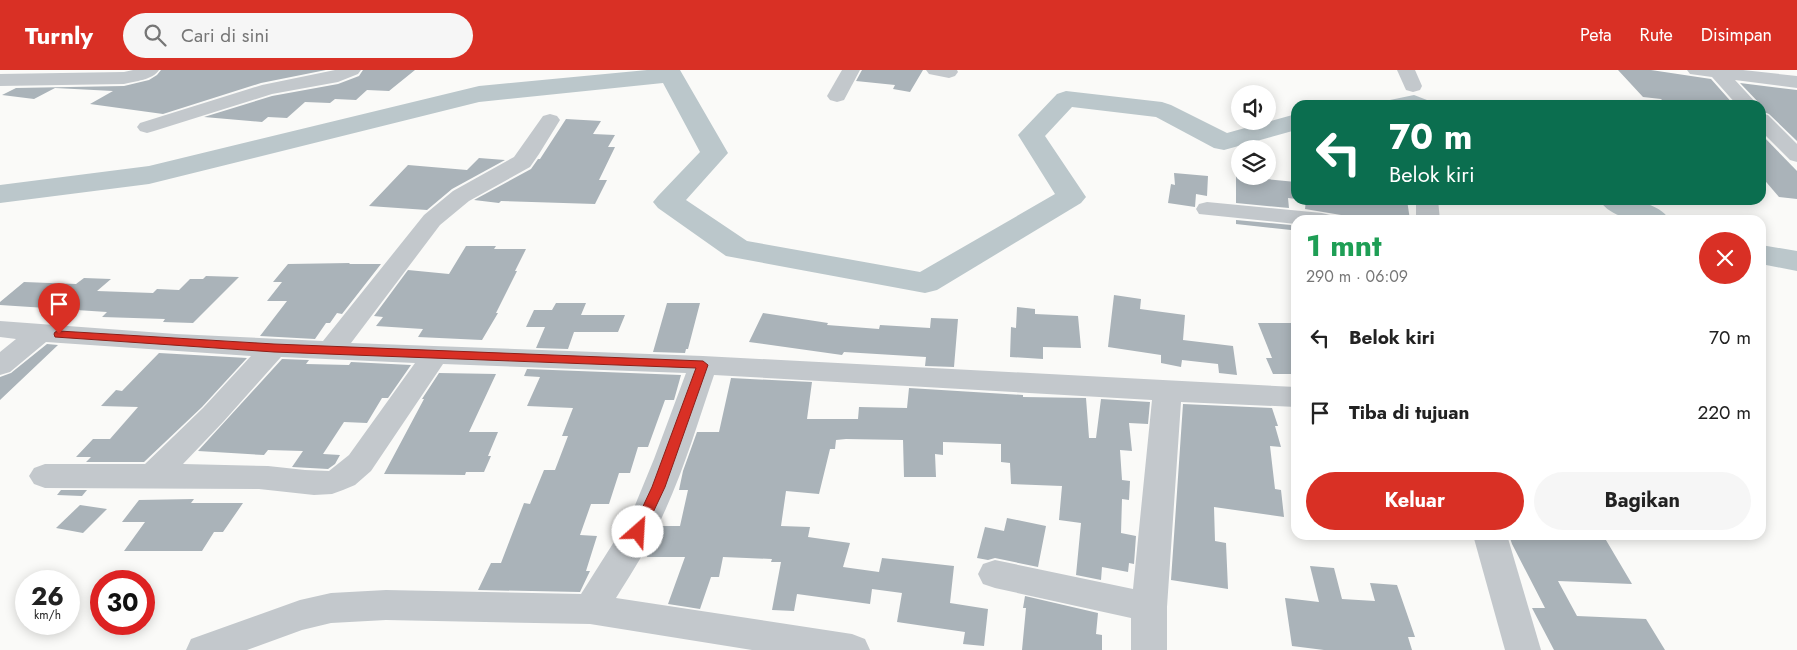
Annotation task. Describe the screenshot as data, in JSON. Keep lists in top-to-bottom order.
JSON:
{
  "page": {
    "header": "Turnly",
    "search": "Cari di sini",
    "nav": ["Peta", "Rute", "Disimpan"],
    "turn": ["70 m", "Belok kiri"],
    "heading": ["1 mnt", "290 m · 06:09"],
    "list": [
      {
        "name": "Belok kiri",
        "value": "70 m"
      },
      {
        "name": "Tiba di tujuan",
        "value": "220 m"
      }
    ],
    "buttons": ["Keluar", "Bagikan"],
    "speed": "26 km/h",
    "limit": "30"
  }
}
